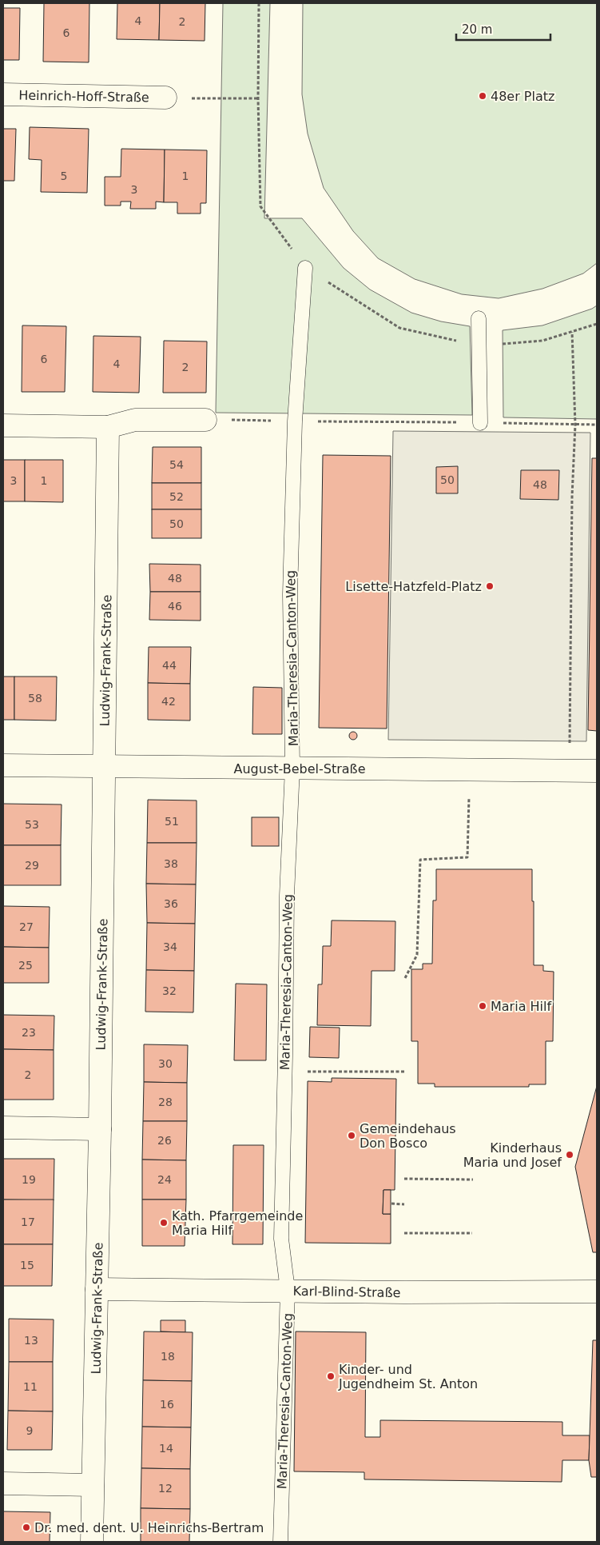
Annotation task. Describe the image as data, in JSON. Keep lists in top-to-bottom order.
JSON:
{
  "streets": {
    "street": [
      "Heinrich-Hoff-Straße",
      "Ludwig-Frank-Straße",
      "August-Bebel-Straße",
      "Karl-Blind-Straße"
    ],
    "lane": ["Maria-Theresia-Canton-Weg"]
  },
  "crossings": [
    ["Maria-Theresia-Canton-Weg", "August-Bebel-Straße"],
    ["Maria-Theresia-Canton-Weg", "Karl-Blind-Straße"],
    ["Ludwig-Frank-Straße", "August-Bebel-Straße"],
    ["Ludwig-Frank-Straße", "Karl-Blind-Straße"]
  ],
  "places": [
    "48er Platz",
    "Lisette-Hatzfeld-Platz",
    "Maria Hilf",
    "Gemeindehaus Don Bosco",
    "Kinderhaus Maria und Josef",
    "Kath. Pfarrgemeinde Maria Hilf",
    "Kinder- und Jugendheim St. Anton",
    "Dr. med. dent. U. Heinrichs-Bertram"
  ],
  "house_numbers": [
    "4",
    "2",
    "6",
    "5",
    "1",
    "3",
    "6",
    "4",
    "2",
    "54",
    "50",
    "3",
    "1",
    "48",
    "52",
    "50",
    "48",
    "46",
    "44",
    "58",
    "42",
    "51",
    "53",
    "38",
    "29",
    "36",
    "27",
    "34",
    "25",
    "32",
    "23",
    "30",
    "2",
    "28",
    "26",
    "19",
    "24",
    "17",
    "15",
    "13",
    "18",
    "11",
    "16",
    "9",
    "14",
    "12"
  ],
  "scale_bar": "20 m"
}
